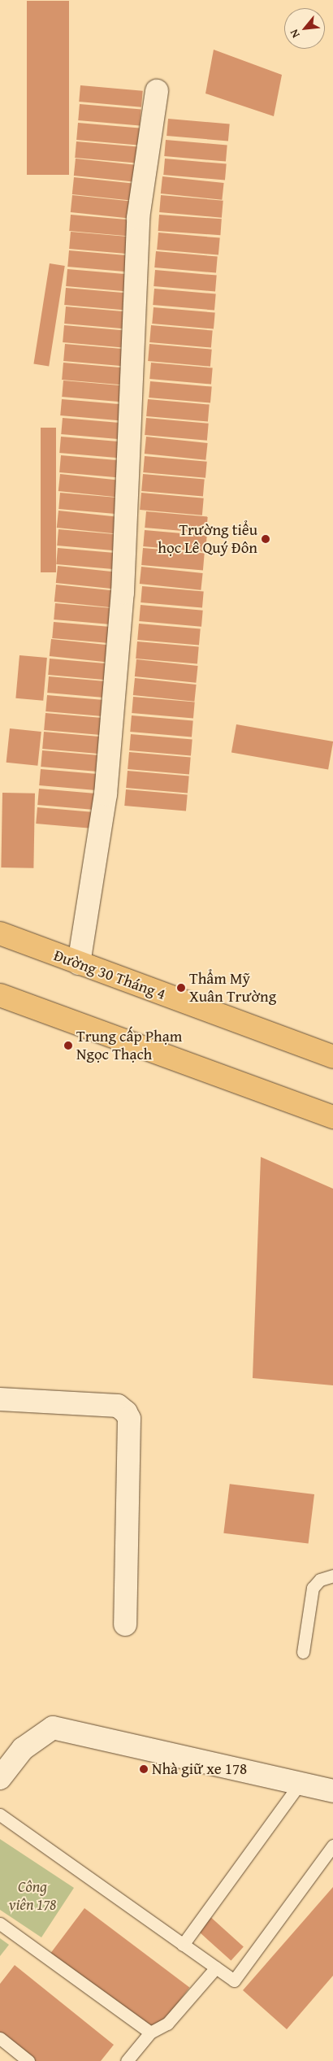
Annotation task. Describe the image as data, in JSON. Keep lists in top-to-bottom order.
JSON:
{
  "streets": {
    "main road": ["Đường 30 Tháng 4"]
  },
  "parks": ["Công viên 178"],
  "places": [
    "Trường tiểu học Lê Quý Đôn",
    "Thẩm Mỹ Xuân Trường",
    "Trung cấp Phạm Ngọc Thạch",
    "Nhà giữ xe 178"
  ],
  "north": "bottom left"
}
